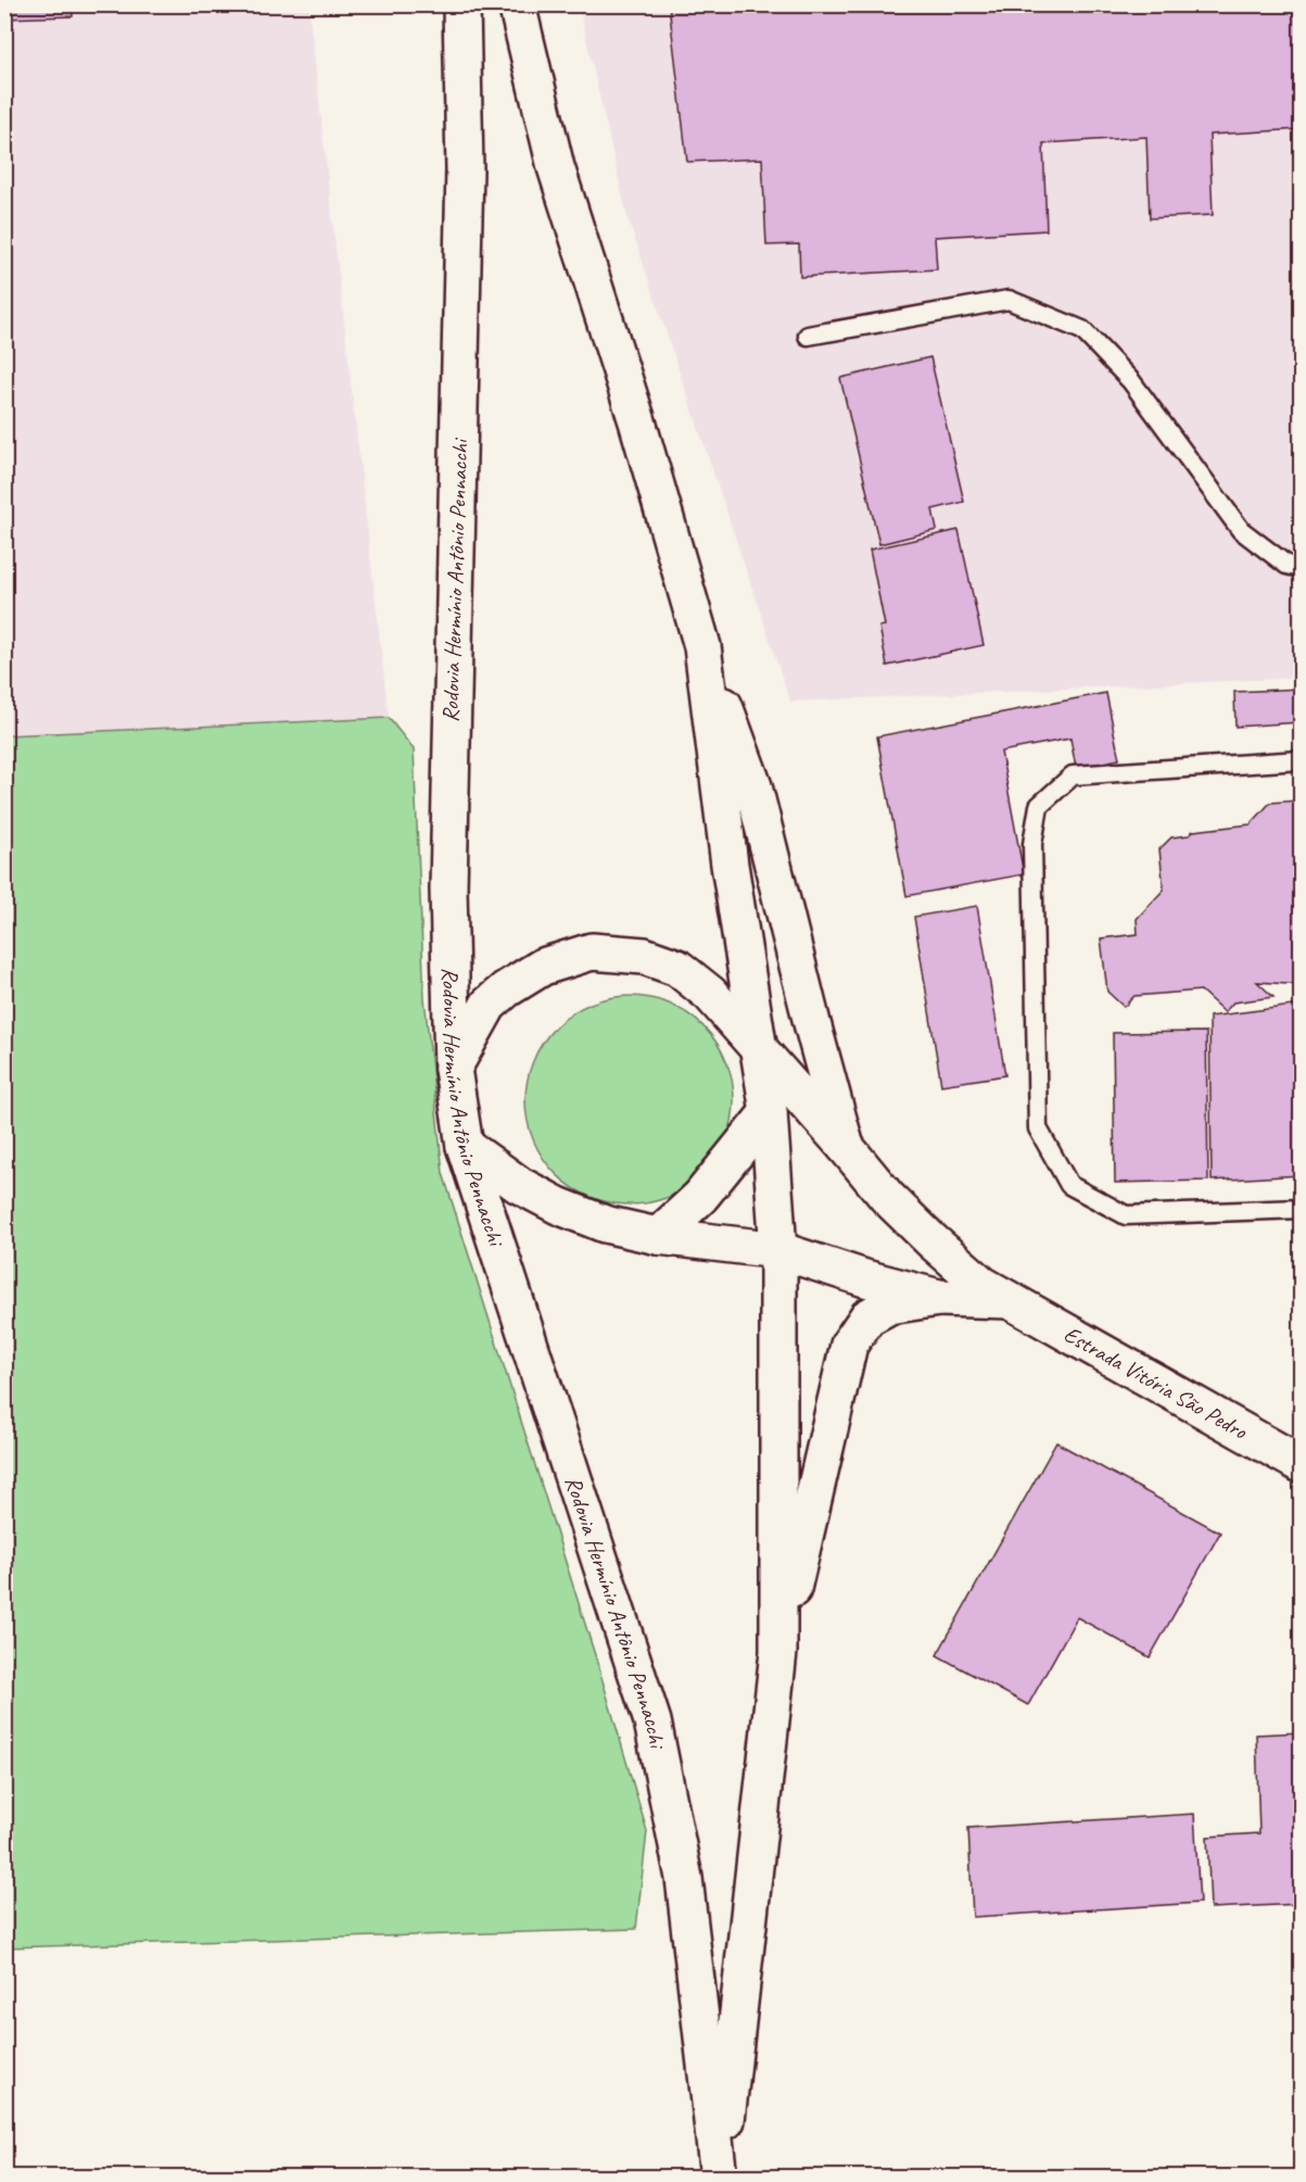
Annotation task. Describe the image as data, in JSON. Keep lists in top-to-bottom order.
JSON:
{
  "streets": {
    "main road": ["Rodovia Hermínio Antônio Pennacchi", "Estrada Vitória São Pedro"]
  },
  "crossings": [
    ["Rodovia Hermínio Antônio Pennacchi", "Estrada Vitória São Pedro"]
  ]
}
